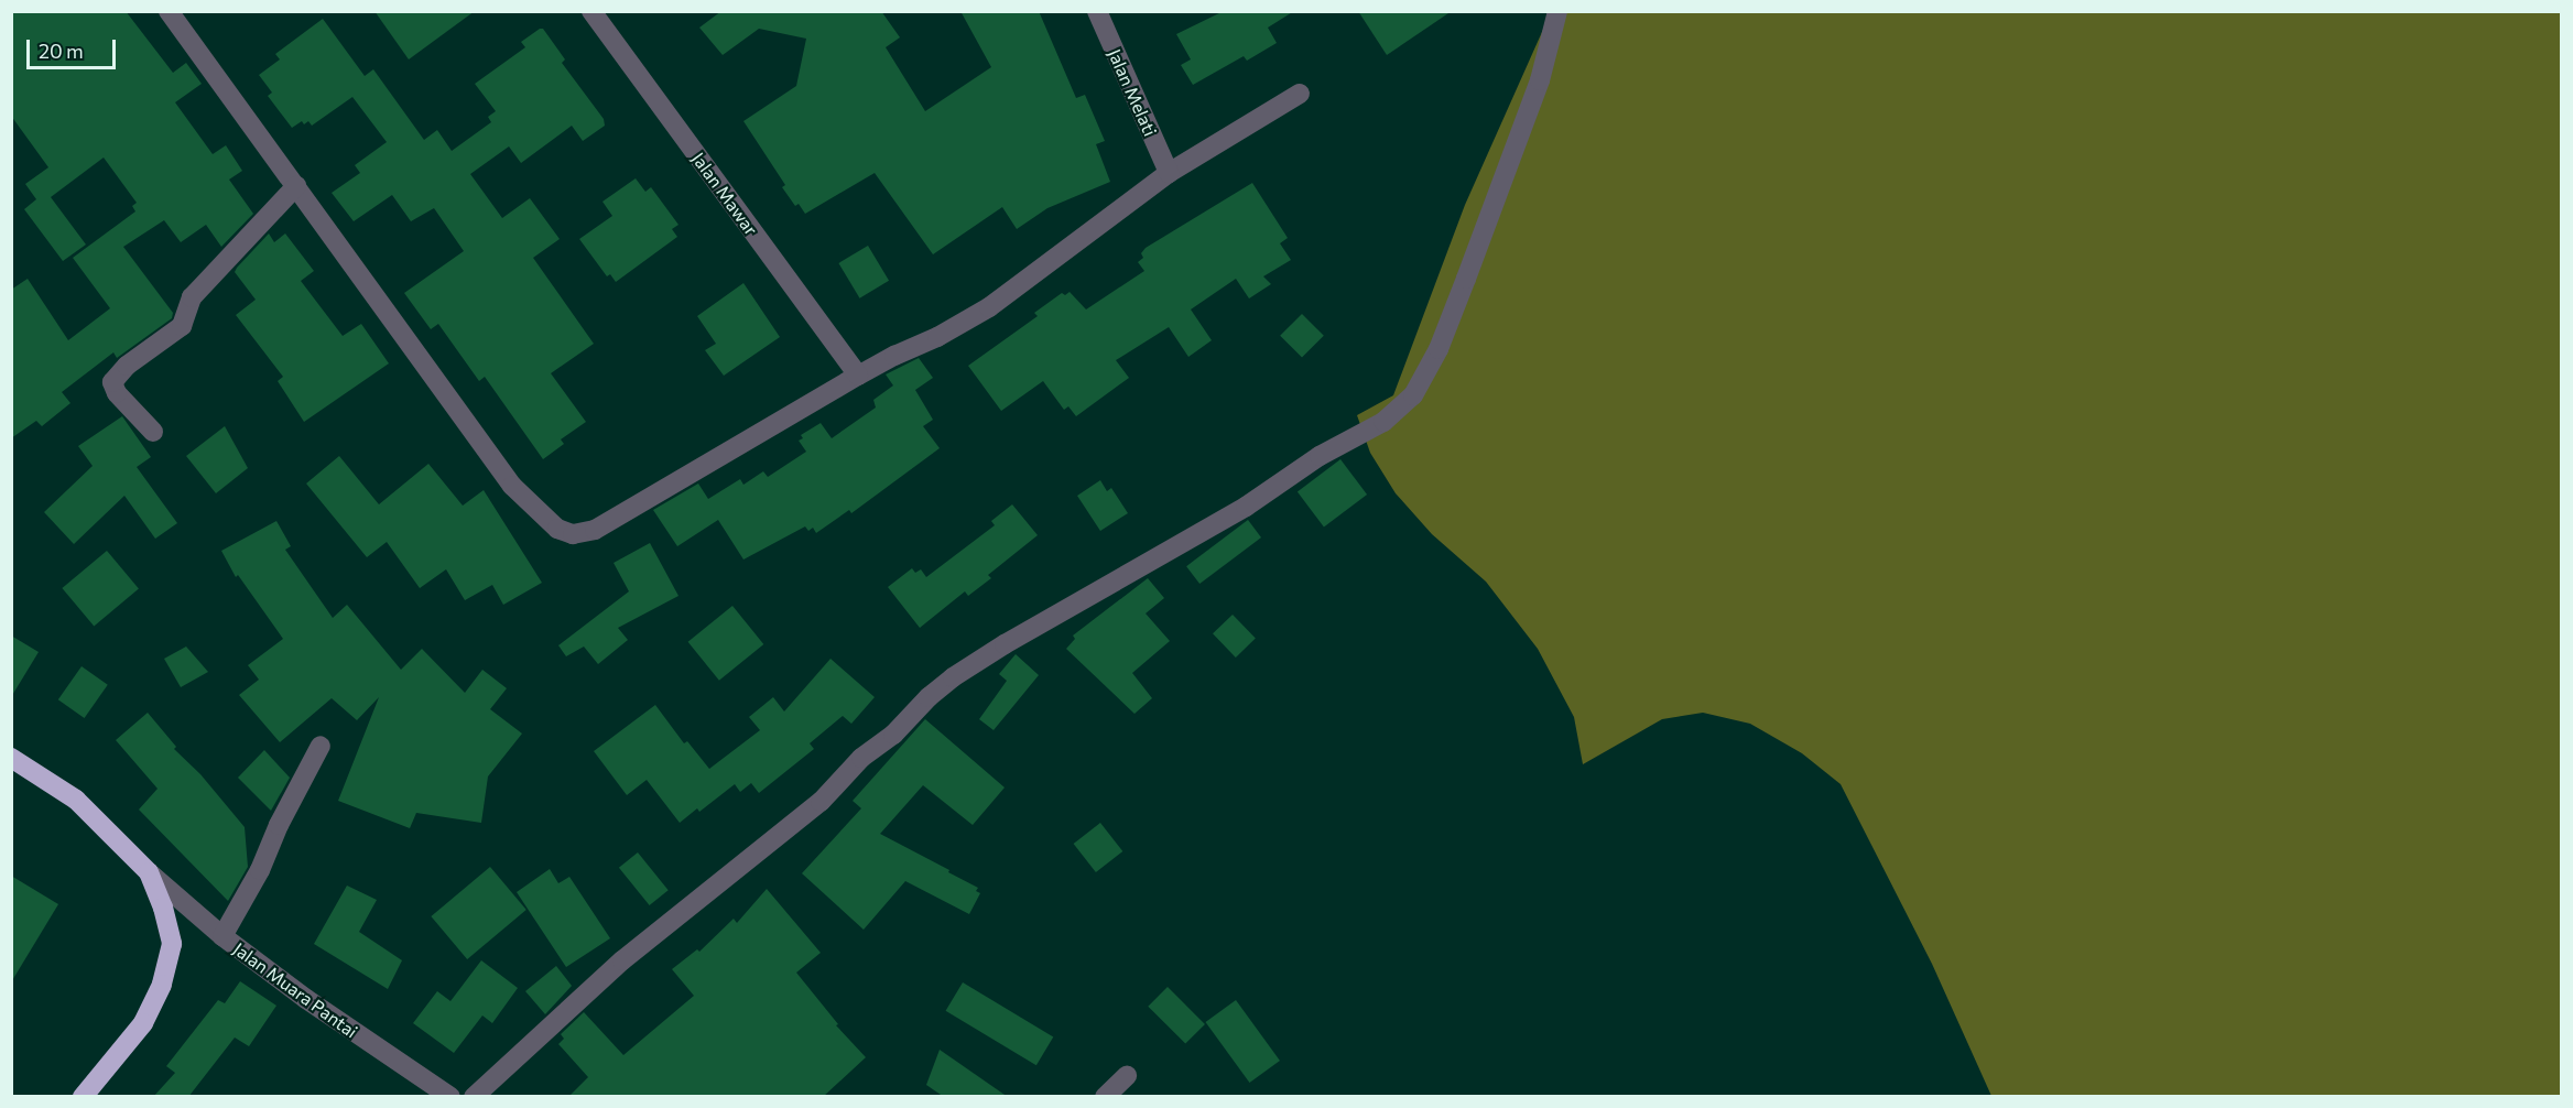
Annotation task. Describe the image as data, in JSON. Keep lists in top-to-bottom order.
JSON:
{
  "streets": {
    "street": ["Jalan Melati", "Jalan Mawar", "Jalan Muara Pantai"]
  },
  "scale_bar": "20 m"
}
